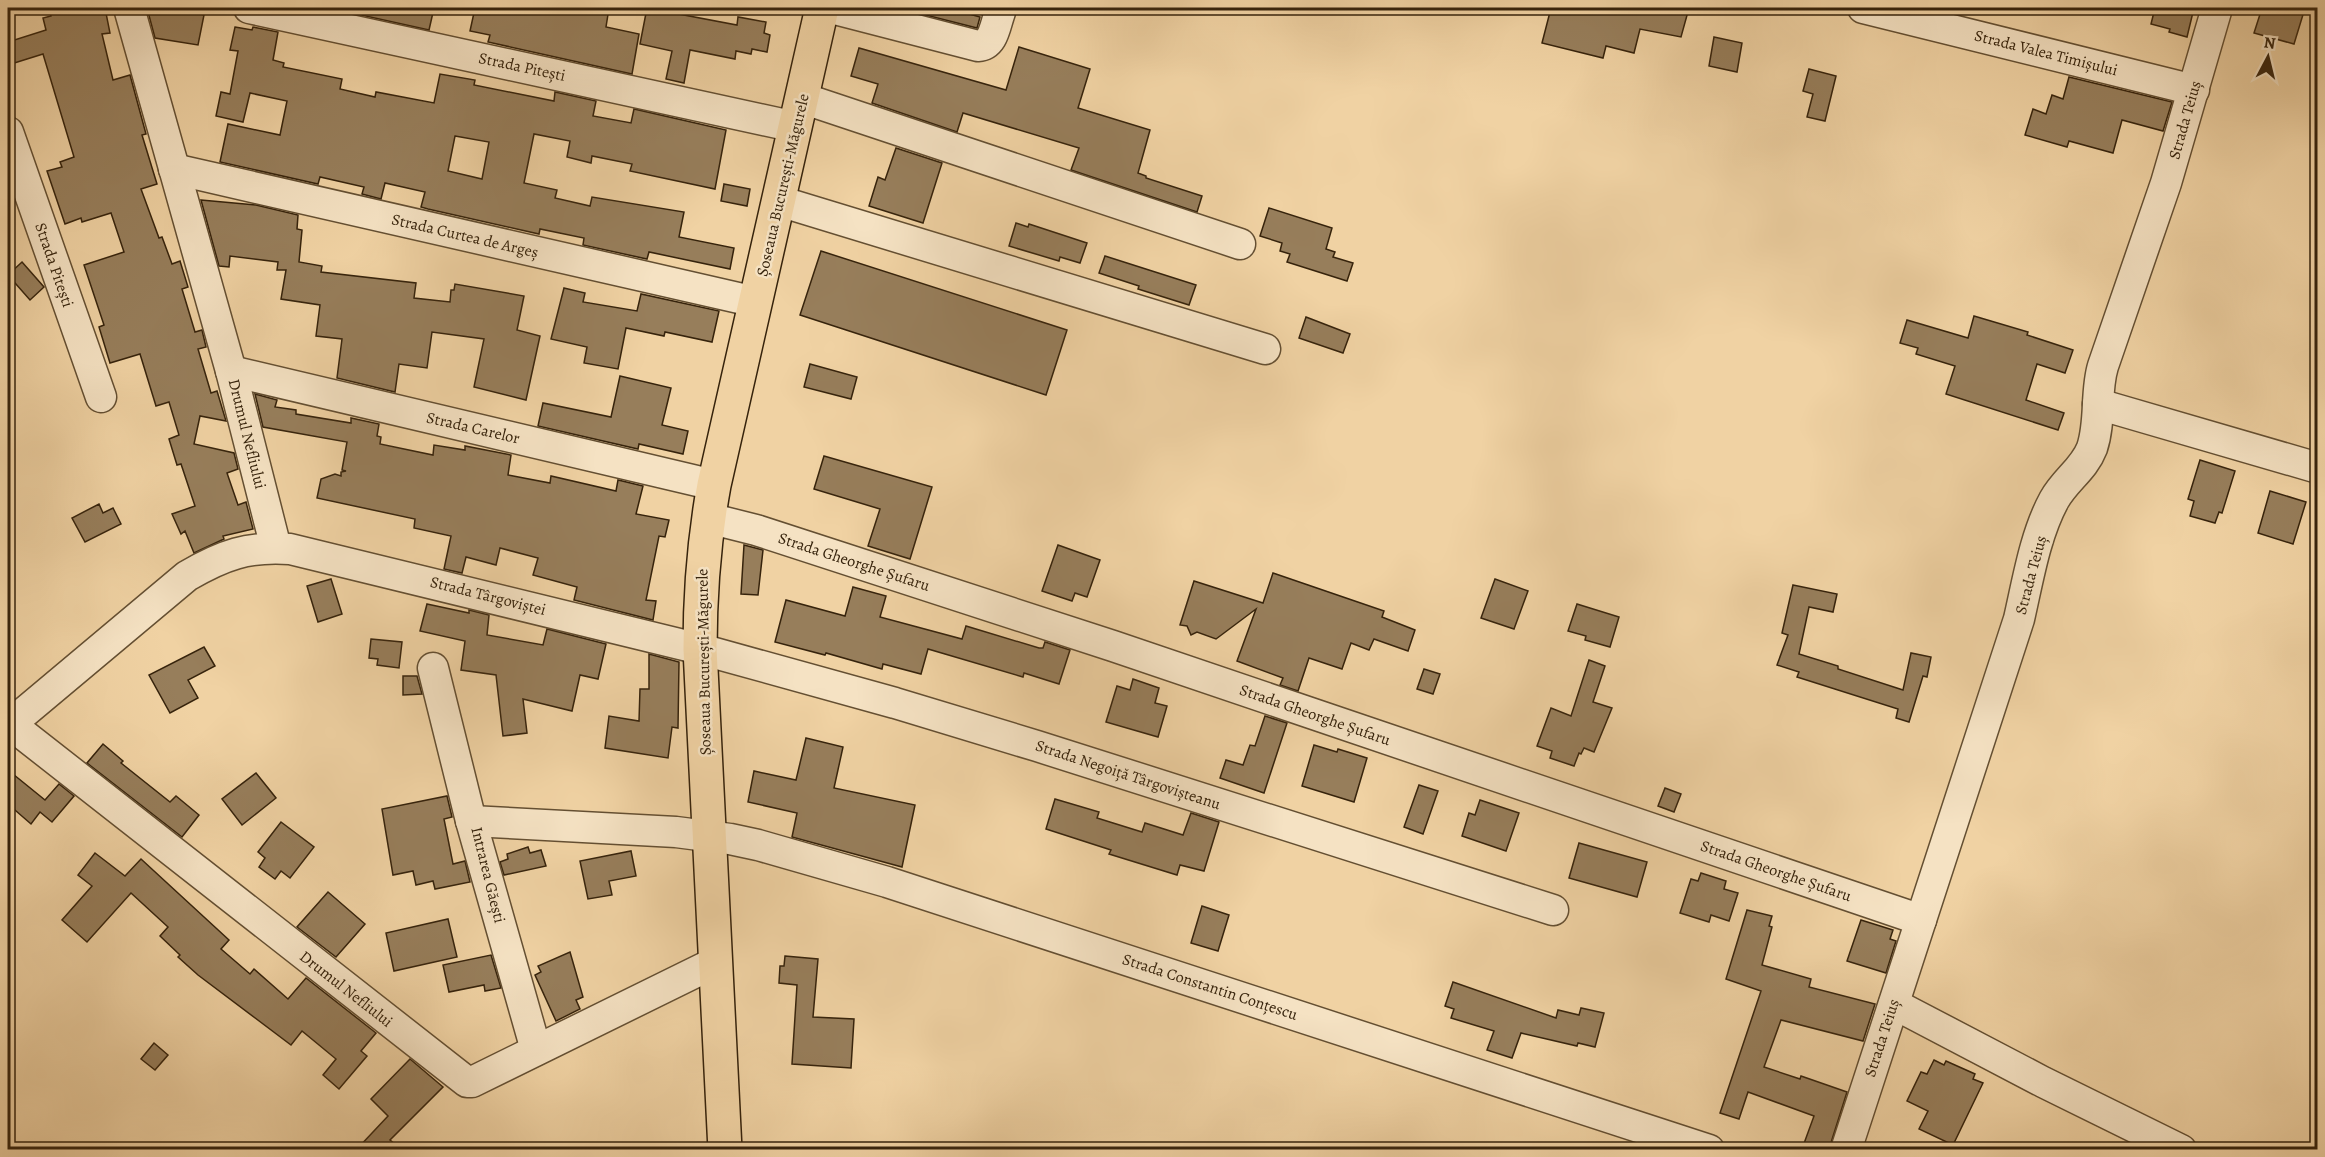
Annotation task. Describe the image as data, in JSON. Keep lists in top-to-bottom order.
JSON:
{
  "streets": {
    "main road": ["Șoseaua București-Măgurele"],
    "street": [
      "Strada Valea Timișului",
      "Strada Pitești",
      "Strada Teiuș",
      "Strada Curtea de Argeș",
      "Strada Carelor",
      "Drumul Nefliului",
      "Strada Gheorghe Șufaru",
      "Strada Târgoviștei",
      "Strada Negoiță Târgovișteanu",
      "Intrarea Găești",
      "Strada Constantin Conțescu"
    ]
  },
  "crossings": [
    ["Strada Valea Timișului", "Strada Teiuș"],
    ["Strada Pitești", "Șoseaua București-Măgurele"],
    ["Strada Teiuș", "Strada Gheorghe Șufaru"],
    ["Șoseaua București-Măgurele", "Strada Curtea de Argeș"],
    ["Șoseaua București-Măgurele", "Strada Carelor"],
    ["Șoseaua București-Măgurele", "Drumul Nefliului"],
    ["Șoseaua București-Măgurele", "Strada Gheorghe Șufaru"],
    ["Șoseaua București-Măgurele", "Strada Târgoviștei"],
    ["Șoseaua București-Măgurele", "Strada Negoiță Târgovișteanu"],
    ["Șoseaua București-Măgurele", "Intrarea Găești"],
    ["Șoseaua București-Măgurele", "Strada Constantin Conțescu"],
    ["Strada Curtea de Argeș", "Drumul Nefliului"],
    ["Strada Carelor", "Drumul Nefliului"],
    ["Drumul Nefliului", "Strada Târgoviștei"],
    ["Drumul Nefliului", "Intrarea Găești"],
    ["Strada Târgoviștei", "Strada Negoiță Târgovișteanu"],
    ["Intrarea Găești", "Strada Constantin Conțescu"]
  ],
  "north": "top"
}
